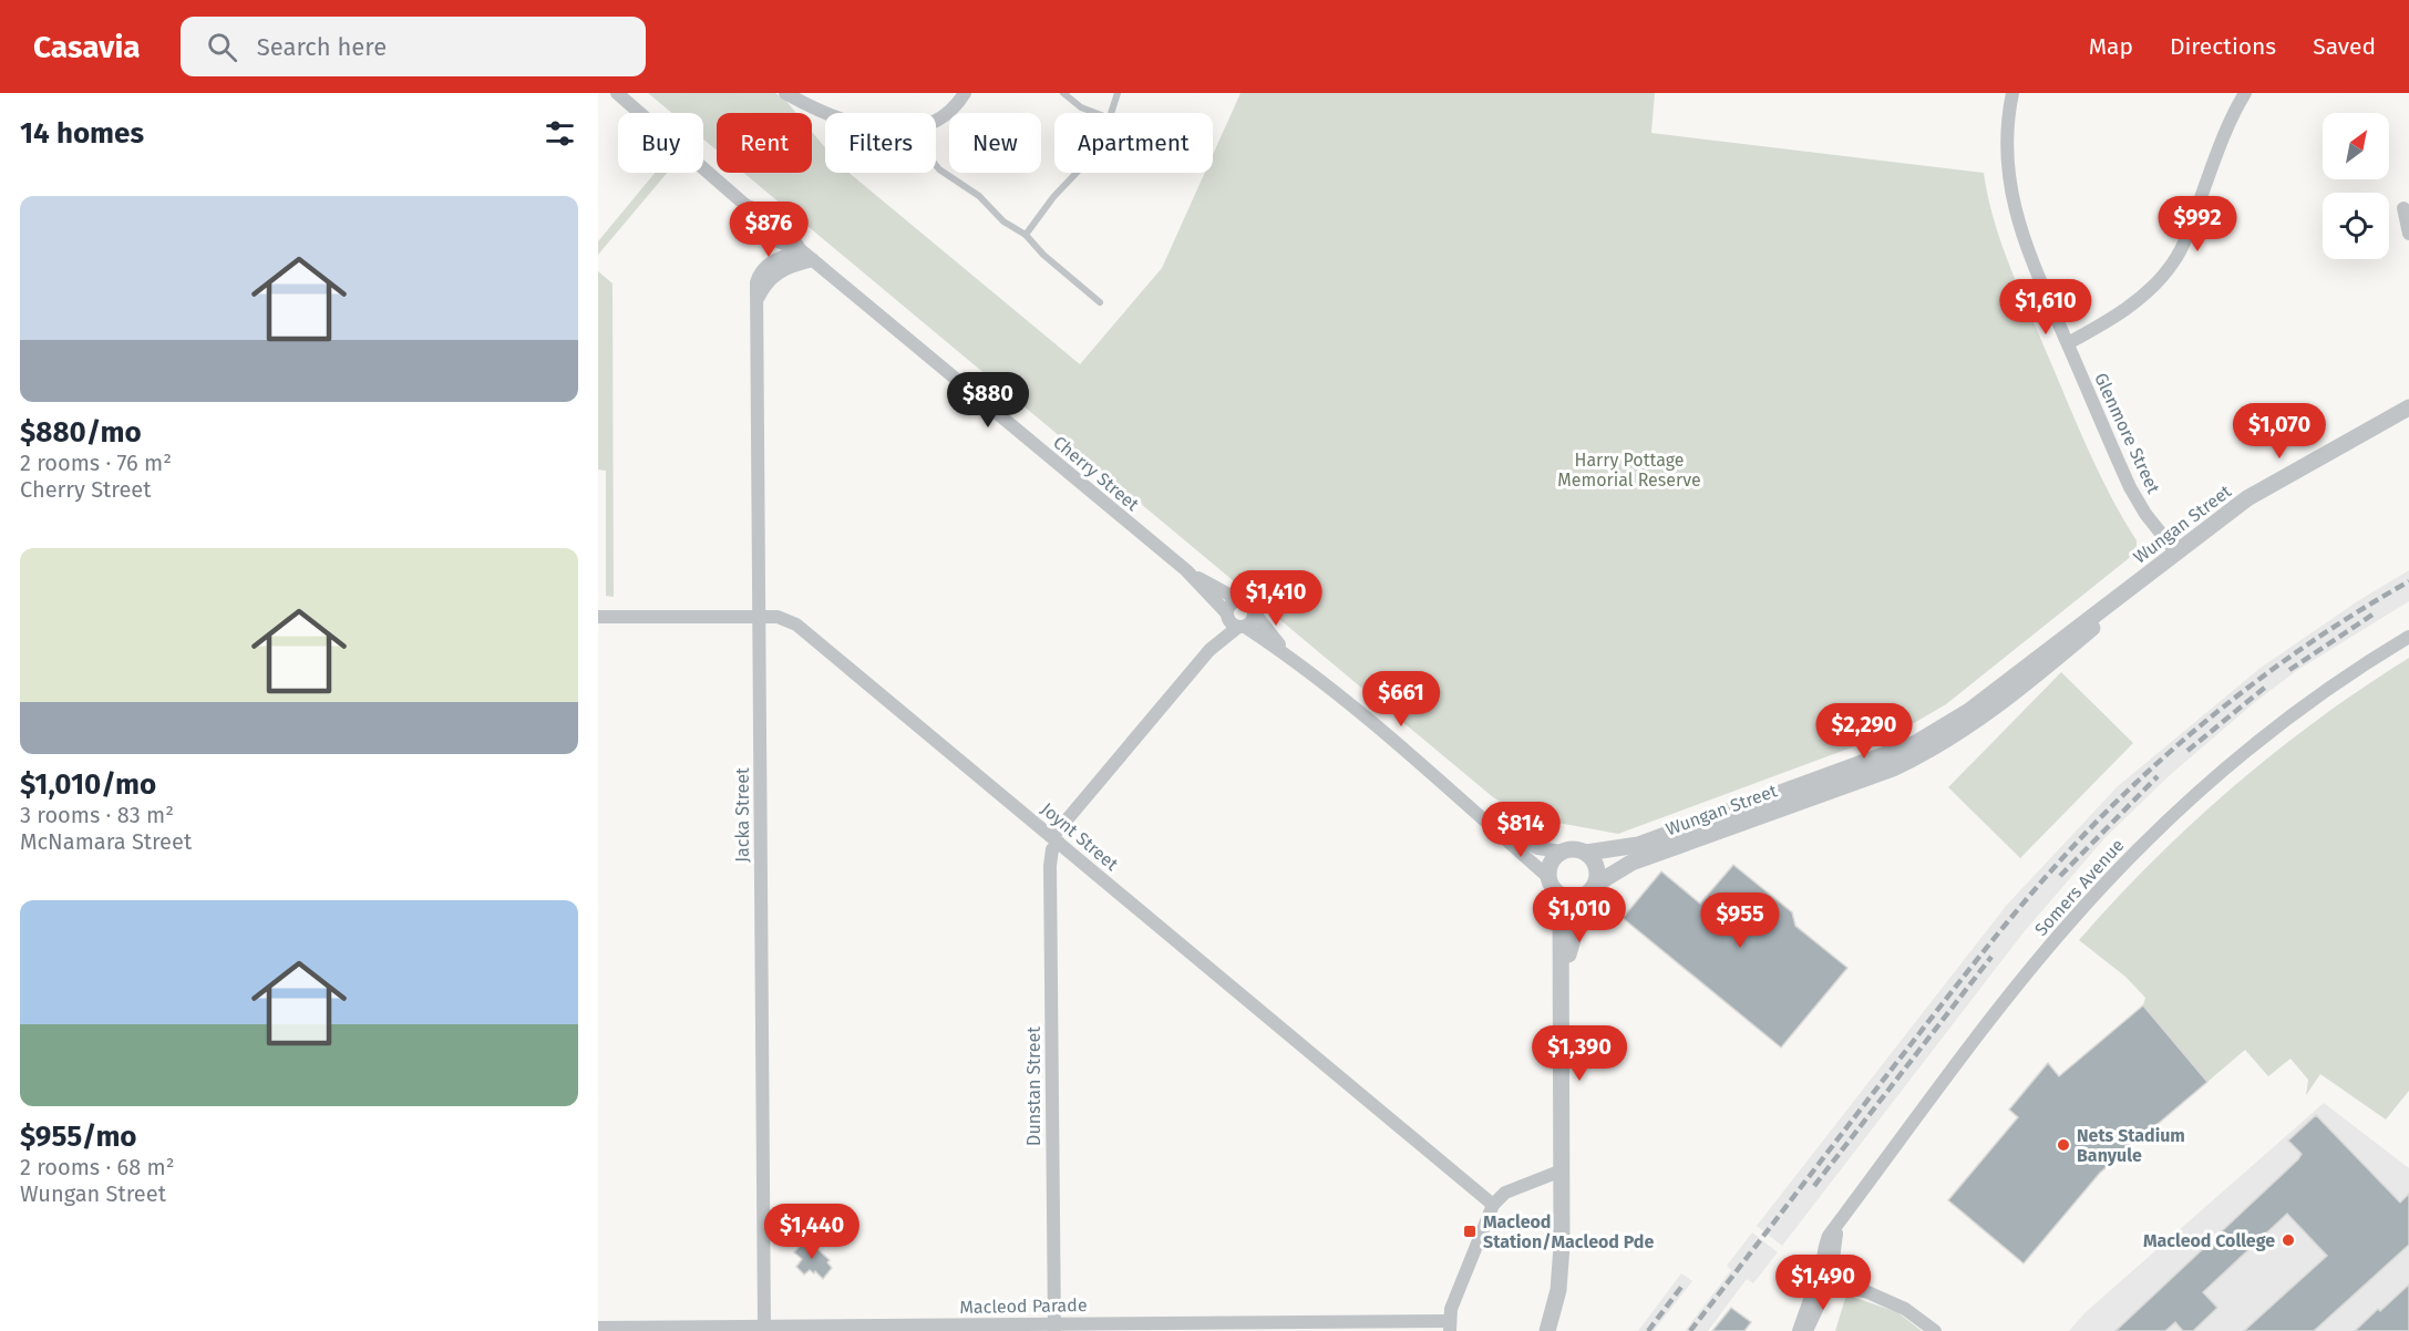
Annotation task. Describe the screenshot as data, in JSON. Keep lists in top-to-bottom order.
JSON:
{
  "streets": {
    "street": [
      "Glenmore Street",
      "Cherry Street",
      "Wungan Street",
      "Jacka Street",
      "Joynt Street",
      "Somers Avenue",
      "Dunstan Street",
      "Macleod Parade"
    ]
  },
  "crossings": [
    ["Glenmore Street", "Wungan Street"],
    ["Cherry Street", "Jacka Street"],
    ["Cherry Street", "Dunstan Street"],
    ["Jacka Street", "Joynt Street"],
    ["Jacka Street", "Macleod Parade"],
    ["Joynt Street", "Dunstan Street"],
    ["Dunstan Street", "Macleod Parade"]
  ],
  "parks": ["Harry Pottage Memorial Reserve"],
  "places": {
    "other": ["Nets Stadium Banyule", "Macleod College"],
    "transit": ["Macleod Station/Macleod Pde"]
  },
  "north": "top right",
  "page": {
    "header": "Casavia",
    "search": "Search here",
    "nav": ["Map", "Directions", "Saved"],
    "heading": "14 homes",
    "chip": [
      "Buy",
      "Rent",
      "Filters",
      "New",
      "Apartment"
    ],
    "list": [
      {
        "name": "$880/mo",
        "note": "2 rooms · 76 m² · Cherry Street"
      },
      {
        "name": "$1,010/mo",
        "note": "3 rooms · 83 m² · McNamara Street"
      },
      {
        "name": "$955/mo",
        "note": "2 rooms · 68 m² · Wungan Street"
      }
    ],
    "price": [
      "$992",
      "$876",
      "$1,610",
      "$880",
      "$1,070",
      "$1,410",
      "$661",
      "$2,290",
      "$814",
      "$1,010",
      "$955",
      "$1,390",
      "$1,440",
      "$1,490"
    ]
  }
}
